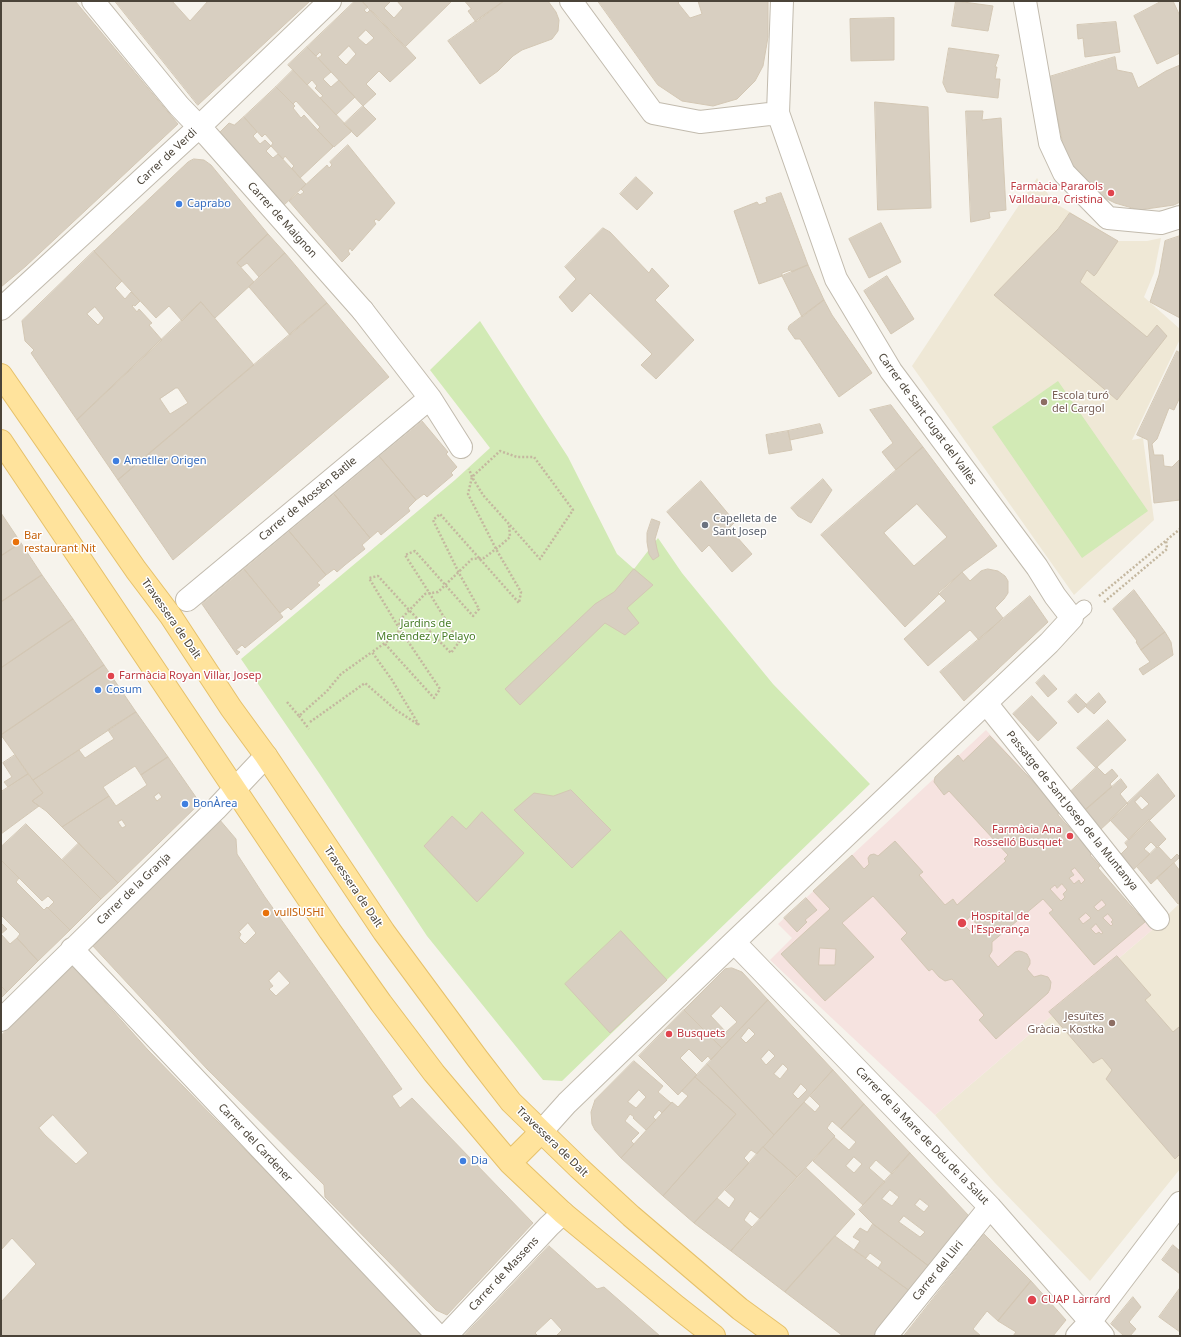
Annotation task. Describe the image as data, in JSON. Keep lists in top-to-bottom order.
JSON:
{
  "streets": {
    "main road": ["Travessera de Dalt"],
    "street": [
      "Carrer de Verdi",
      "Carrer de Maignon",
      "Carrer de Sant Cugat del Vallès",
      "Carrer de Mossèn Batlle",
      "Passatge de Sant Josep de la Muntanya",
      "Carrer de la Granja",
      "Carrer de la Mare de Déu de la Salut",
      "Carrer del Cardener",
      "Carrer del Lliri",
      "Carrer de Massens"
    ]
  },
  "crossings": [
    ["Carrer de Verdi", "Carrer de Maignon"],
    ["Carrer de Maignon", "Carrer de Mossèn Batlle"],
    ["Travessera de Dalt", "Carrer de la Granja"],
    ["Carrer de la Granja", "Carrer del Cardener"],
    ["Carrer de la Mare de Déu de la Salut", "Carrer del Lliri"]
  ],
  "parks": ["Jardins de Menéndez y Pelayo"],
  "places": [
    "Farmàcia Pararols Valldaura, Cristina",
    "Caprabo",
    "Escola turó del Cargol",
    "Ametller Origen",
    "Capelleta de Sant Josep",
    "Bar restaurant Nit",
    "Farmàcia Royan Villar, Josep",
    "Cosum",
    "BonÀrea",
    "Farmàcia Ana Rosselló Busquet",
    "vullSUSHI",
    "Hospital de l'Esperança",
    "Jesuïtes Gràcia - Kostka",
    "Busquets",
    "Dia",
    "CUAP Larrard"
  ]
}
